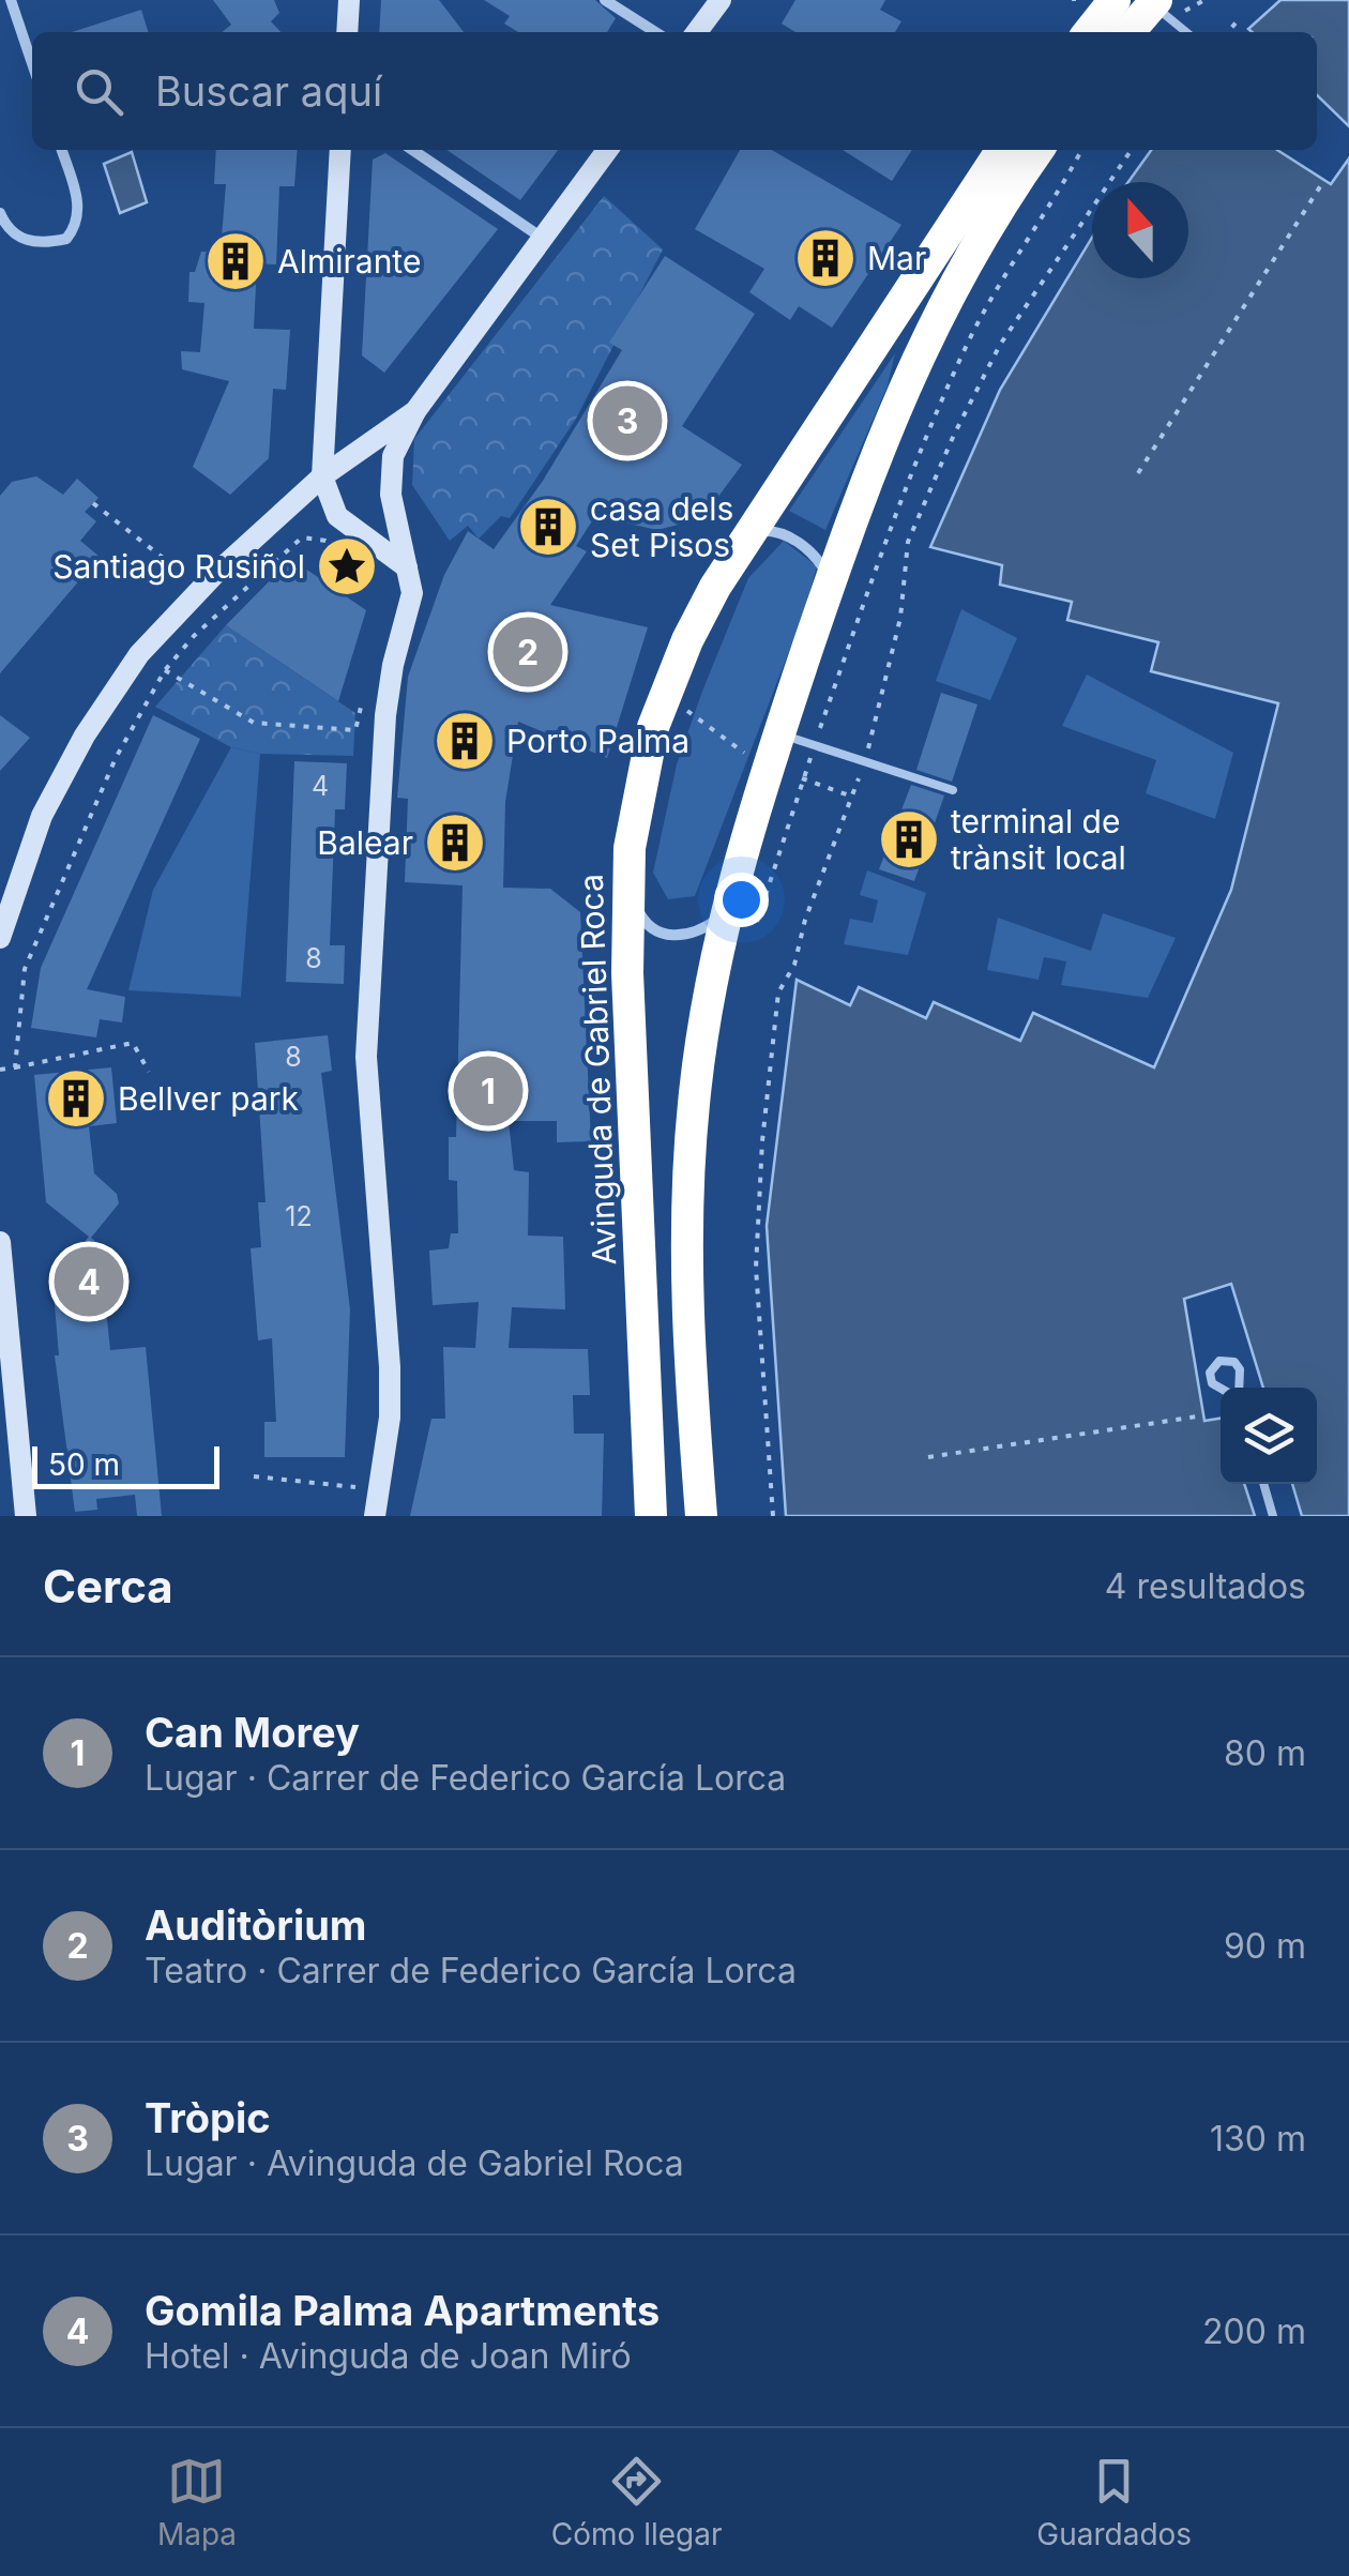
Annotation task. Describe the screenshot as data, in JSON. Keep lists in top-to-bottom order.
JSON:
{
  "streets": {
    "highway": ["Avinguda de Gabriel Roca"]
  },
  "places": {
    "building": [
      "Mar",
      "Almirante",
      "casa dels Set Pisos",
      "Porto Palma",
      "terminal de trànsit local",
      "Balear",
      "Bellver park"
    ],
    "place": ["Santiago Rusiñol"]
  },
  "house_numbers": [
    "4",
    "8",
    "8",
    "12"
  ],
  "scale_bar": "50 m",
  "north": "top",
  "page": {
    "search": "Buscar aquí",
    "pins": [
      "3",
      "2",
      "1",
      "4"
    ],
    "scale": "50 m",
    "heading": ["Cerca", "4 resultados"],
    "list": [
      {
        "mark": "1",
        "name": "Can Morey",
        "note": "Lugar · Carrer de Federico García Lorca",
        "value": "80 m"
      },
      {
        "mark": "2",
        "name": "Auditòrium",
        "note": "Teatro · Carrer de Federico García Lorca",
        "value": "90 m"
      },
      {
        "mark": "3",
        "name": "Tròpic",
        "note": "Lugar · Avinguda de Gabriel Roca",
        "value": "130 m"
      },
      {
        "mark": "4",
        "name": "Gomila Palma Apartments",
        "note": "Hotel · Avinguda de Joan Miró",
        "value": "200 m"
      }
    ],
    "nav": ["Mapa", "Cómo llegar", "Guardados"]
  }
}
